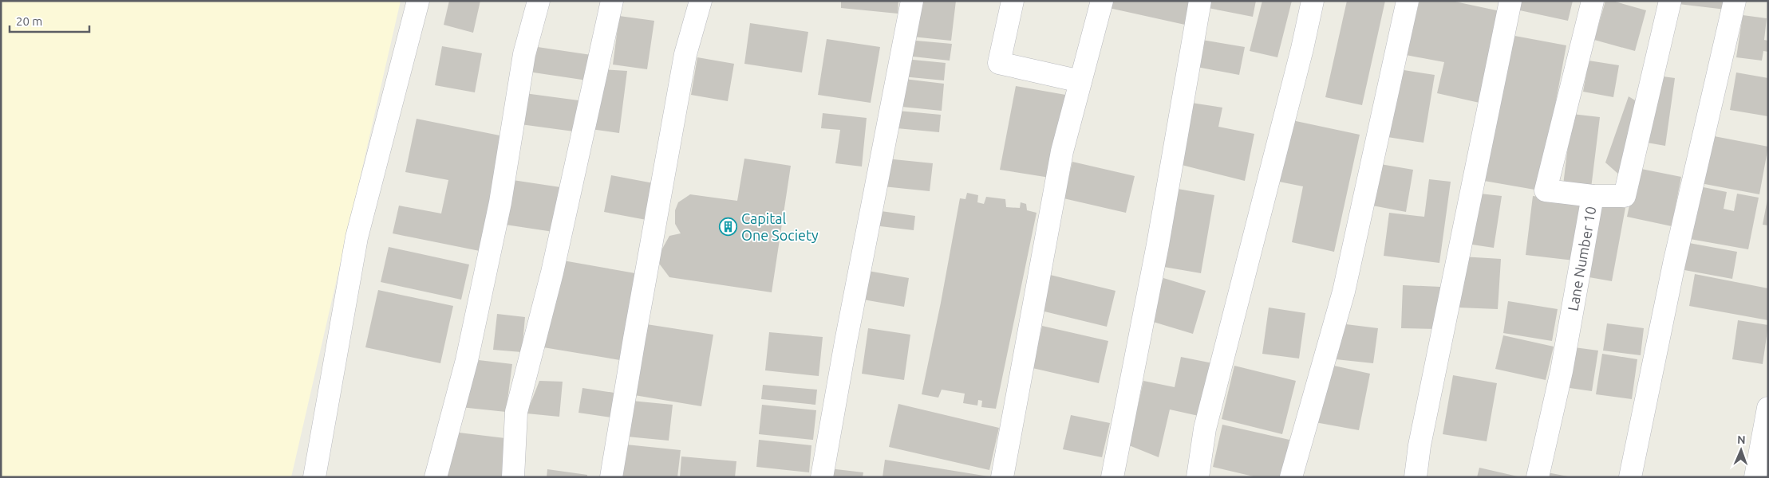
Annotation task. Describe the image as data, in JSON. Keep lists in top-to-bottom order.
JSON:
{
  "streets": {
    "street": ["Lane Number 10"]
  },
  "places": {
    "building": ["Capital One Society"]
  },
  "scale_bar": "20 m",
  "north": "top"
}
